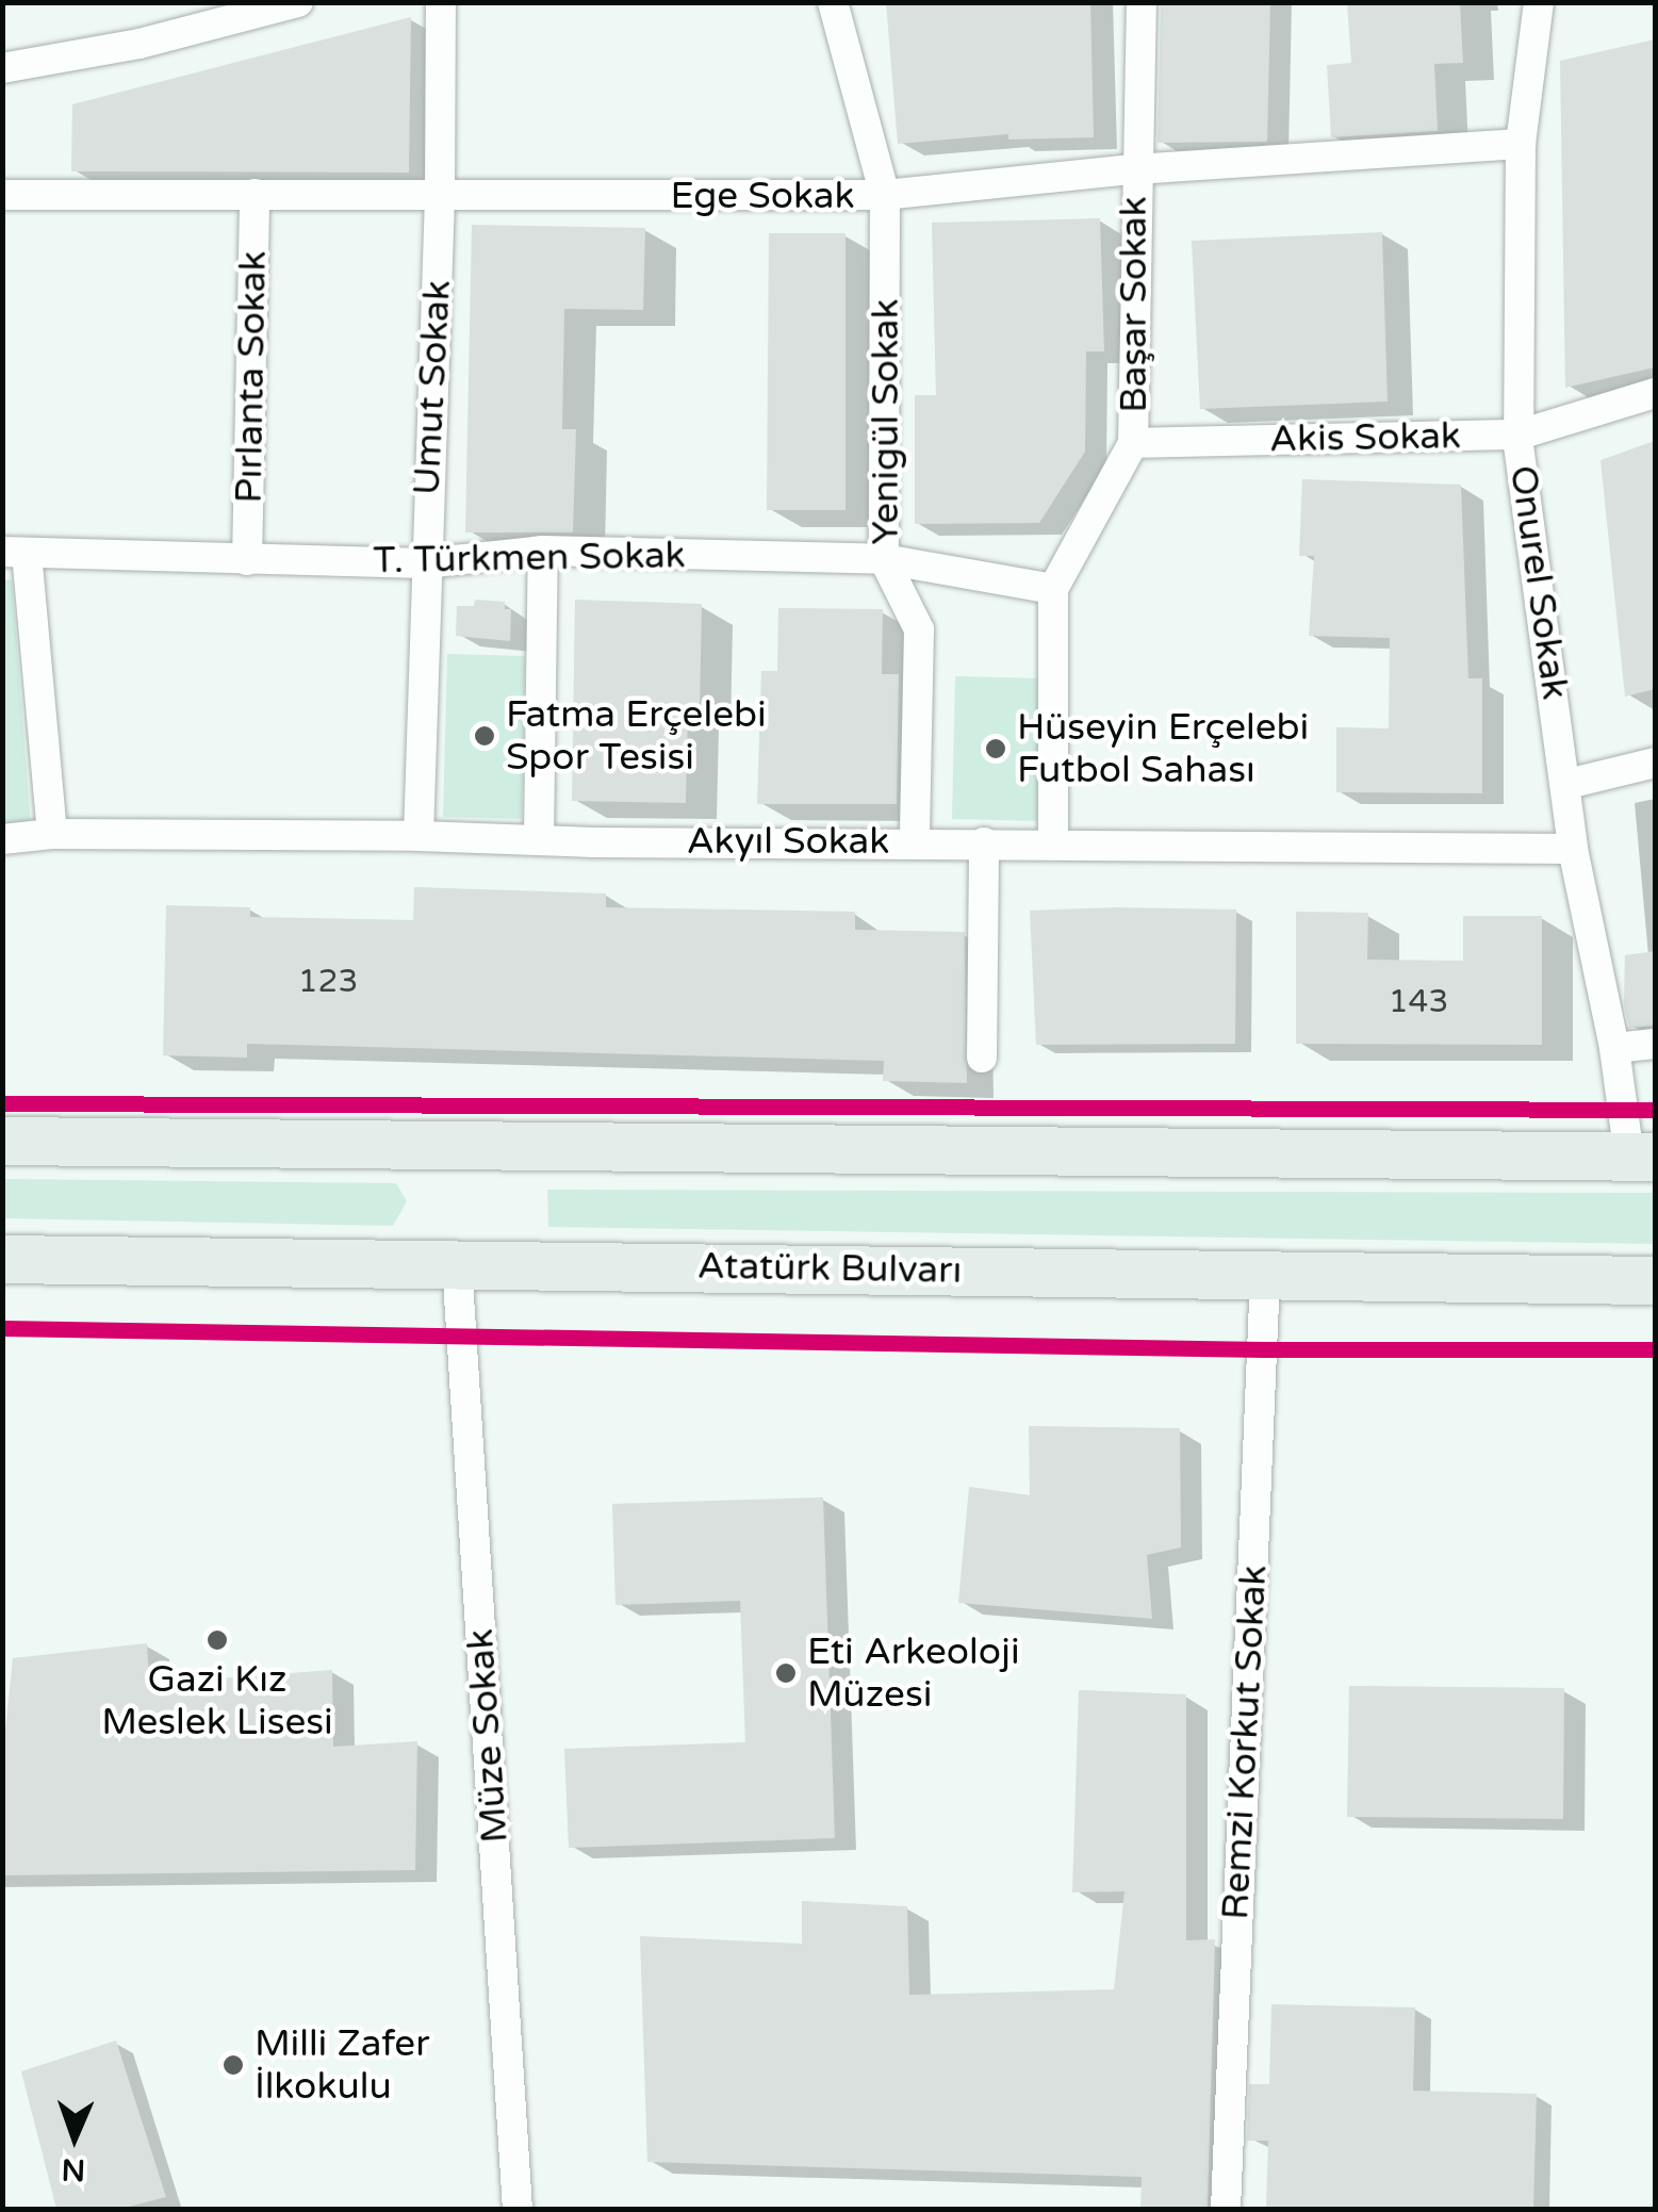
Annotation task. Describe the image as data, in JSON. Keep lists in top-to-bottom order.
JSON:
{
  "streets": {
    "main road": ["Atatürk Bulvarı"],
    "street": [
      "Ege Sokak",
      "Başar Sokak",
      "Pırlanta Sokak",
      "Umut Sokak",
      "Yenigül Sokak",
      "Akis Sokak",
      "T. Türkmen Sokak",
      "Onurel Sokak",
      "Akyıl Sokak",
      "Müze Sokak",
      "Remzi Korkut Sokak"
    ]
  },
  "crossings": [
    ["Ege Sokak", "Başar Sokak"],
    ["Ege Sokak", "Pırlanta Sokak"],
    ["Ege Sokak", "Umut Sokak"],
    ["Ege Sokak", "Yenigül Sokak"],
    ["Ege Sokak", "Onurel Sokak"],
    ["Başar Sokak", "Akis Sokak"],
    ["Başar Sokak", "T. Türkmen Sokak"],
    ["Başar Sokak", "Akyıl Sokak"],
    ["Pırlanta Sokak", "T. Türkmen Sokak"],
    ["Umut Sokak", "T. Türkmen Sokak"],
    ["Umut Sokak", "Akyıl Sokak"],
    ["Yenigül Sokak", "T. Türkmen Sokak"],
    ["Yenigül Sokak", "Akyıl Sokak"],
    ["Akis Sokak", "Onurel Sokak"],
    ["Onurel Sokak", "Akyıl Sokak"],
    ["Atatürk Bulvarı", "Müze Sokak"],
    ["Atatürk Bulvarı", "Remzi Korkut Sokak"]
  ],
  "places": [
    "Fatma Erçelebi Spor Tesisi",
    "Hüseyin Erçelebi Futbol Sahası",
    "Gazi Kız Meslek Lisesi",
    "Eti Arkeoloji Müzesi",
    "Milli Zafer İlkokulu"
  ],
  "house_numbers": ["123", "143"],
  "north": "bottom"
}
